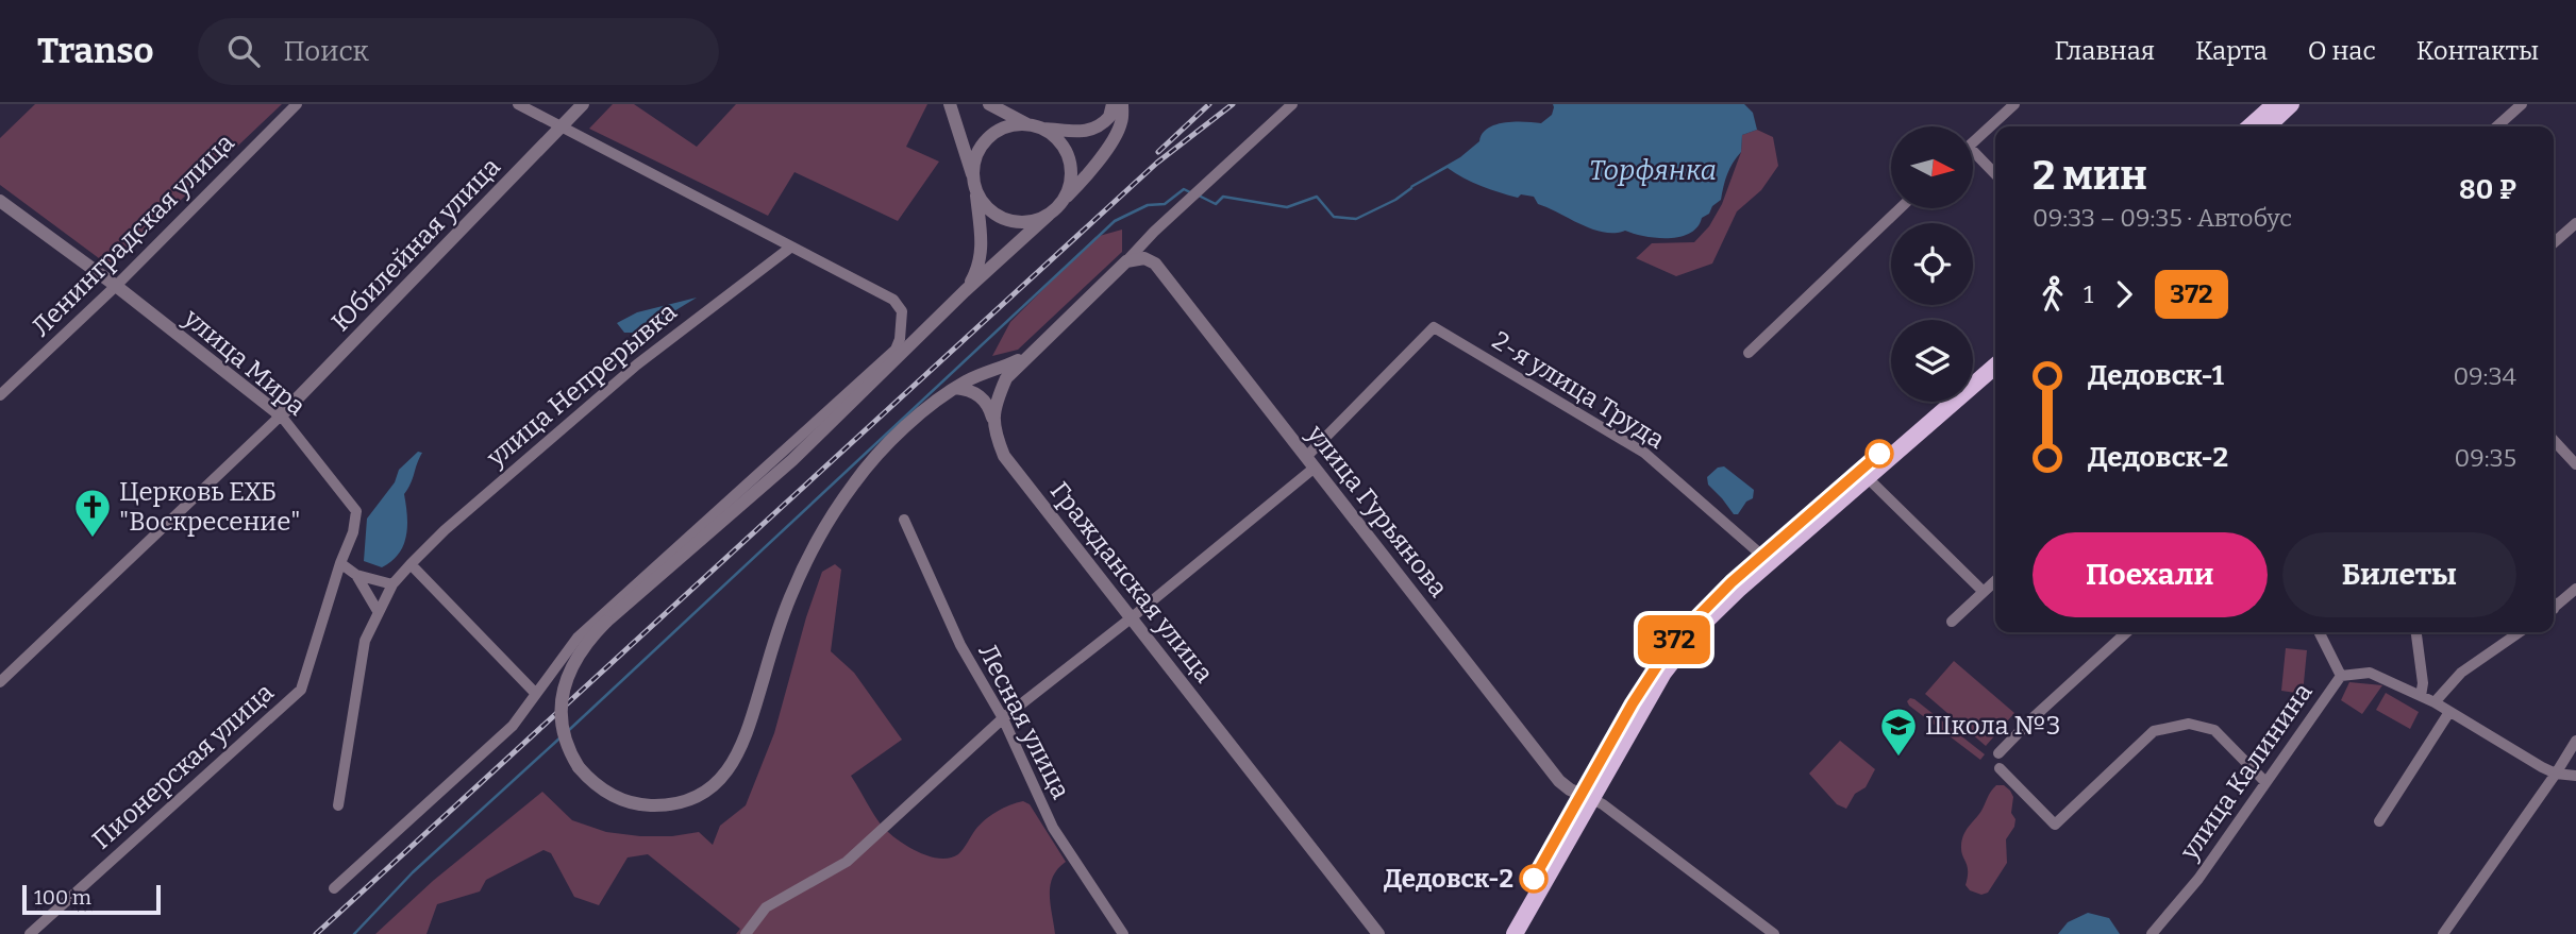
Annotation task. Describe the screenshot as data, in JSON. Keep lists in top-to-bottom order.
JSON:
{
  "streets": {
    "street": [
      "Ленинградская улица",
      "Юбилейная улица",
      "улица Мира",
      "улица Непрерывка",
      "2-я улица Труда",
      "улица Гурьянова",
      "Гражданская улица",
      "Лесная улица",
      "Пионерская улица",
      "улица Калинина"
    ]
  },
  "crossings": [
    ["Ленинградская улица", "улица Мира"],
    ["Юбилейная улица", "улица Мира"],
    ["улица Мира", "Пионерская улица"],
    ["2-я улица Труда", "улица Гурьянова"]
  ],
  "water": ["Торфянка"],
  "places": {
    "church": ["Церковь ЕХБ \"Воскресение\""],
    "school or university": ["Школа №3"],
    "other": ["Дедовск-2"]
  },
  "lines": ["bus line 372"],
  "scale_bar": "100 m",
  "north": "right",
  "page": {
    "header": "Transo",
    "search": "Поиск",
    "nav": [
      "Главная",
      "Карта",
      "О нас",
      "Контакты"
    ],
    "on_map": "372",
    "heading": ["2 мин", "09:33 – 09:35 · Автобус", "80 ₽"],
    "legs": ["1", "372"],
    "list": [
      {
        "name": "Дедовск-1",
        "value": "09:34"
      },
      {
        "name": "Дедовск-2",
        "value": "09:35"
      }
    ],
    "buttons": ["Поехали", "Билеты"],
    "scale": "100 m"
  }
}
